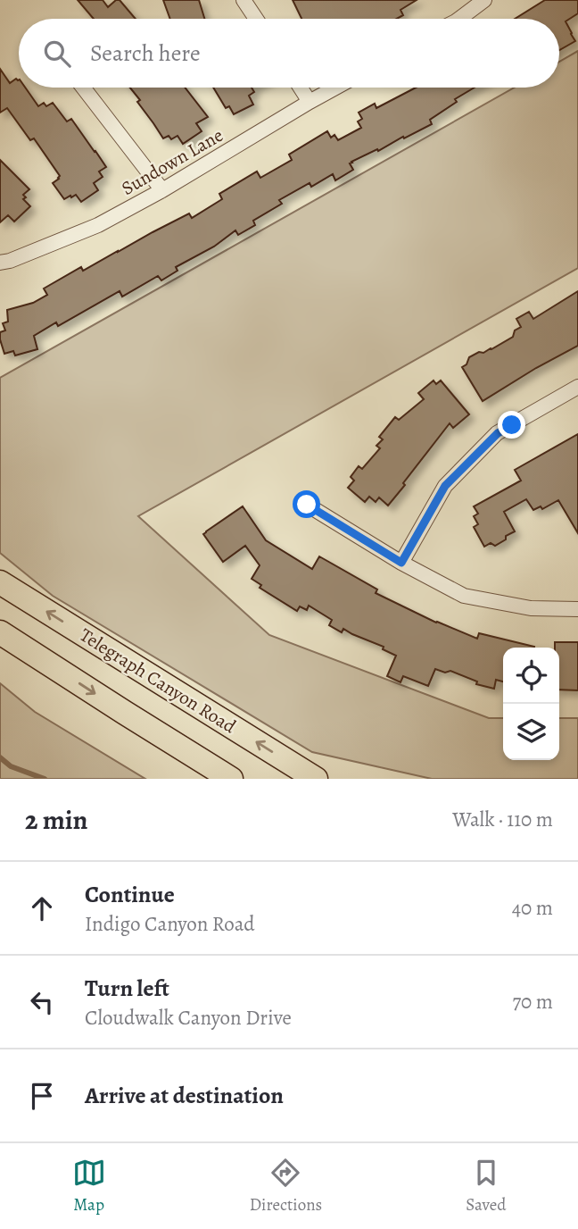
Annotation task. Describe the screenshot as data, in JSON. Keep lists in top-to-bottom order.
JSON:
{
  "streets": {
    "main road": ["Telegraph Canyon Road"],
    "street": ["Sundown Lane"]
  },
  "page": {
    "search": "Search here",
    "heading": ["2 min", "Walk · 110 m"],
    "list": [
      ["Continue", "Indigo Canyon Road", "40 m"],
      ["Turn left", "Cloudwalk Canyon Drive", "70 m"],
      "Arrive at destination"
    ],
    "nav": ["Map", "Directions", "Saved"]
  }
}
